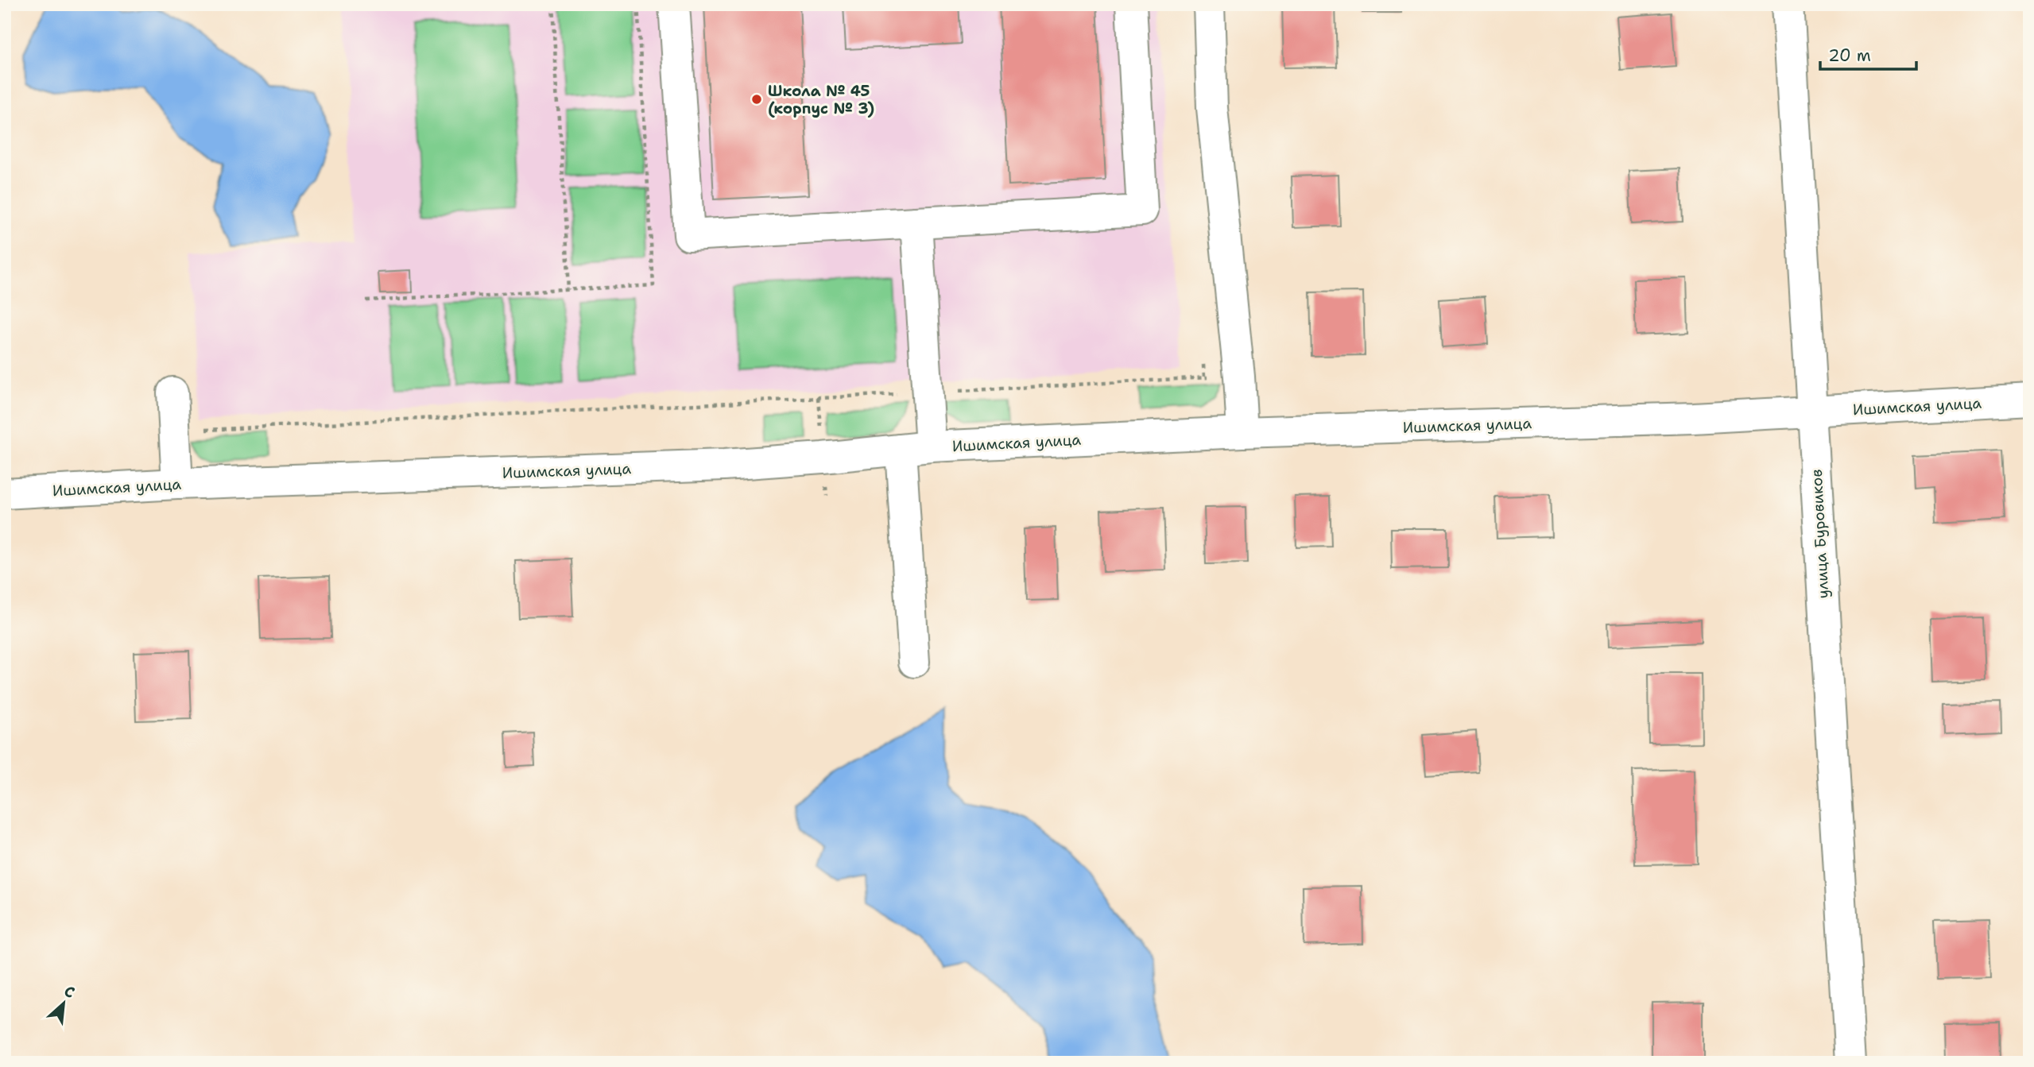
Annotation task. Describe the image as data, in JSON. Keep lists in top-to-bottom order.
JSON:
{
  "streets": {
    "street": ["Ишимская улица", "улица Буровиков"]
  },
  "crossings": [
    ["Ишимская улица", "улица Буровиков"]
  ],
  "places": ["Школа № 45 (корпус № 3)"],
  "scale_bar": "20 m",
  "north": "top right"
}
